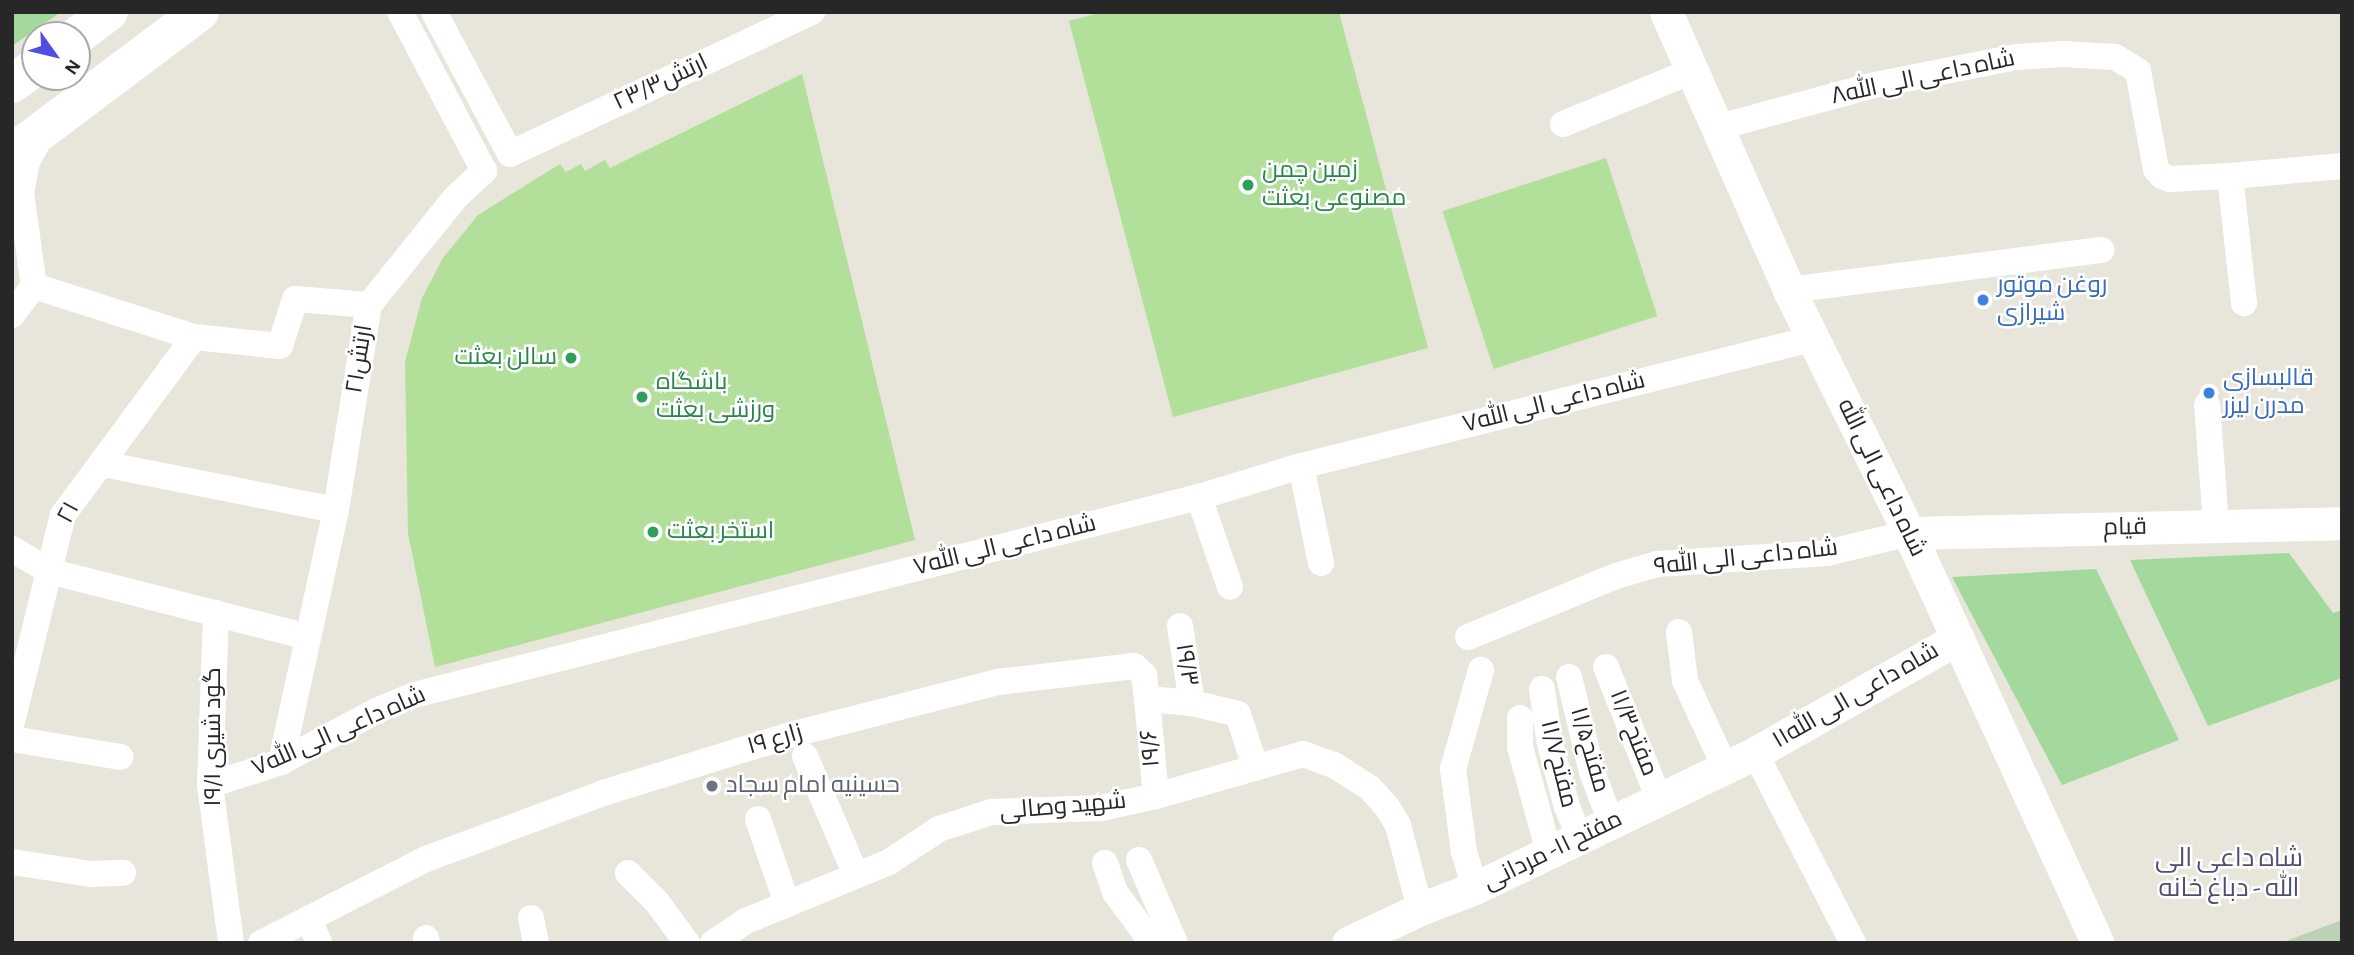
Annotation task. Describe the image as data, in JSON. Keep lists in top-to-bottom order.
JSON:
{
  "streets": {
    "street": [
      "شاه داعی الی الله۸",
      "۲۳/۳ارتش",
      "ارتش۲۱",
      "شاه داعی الی الله۷",
      "شاه داعی الی الله",
      "۲۱",
      "قیام",
      "شاه داعی الی الله۹",
      "۱۹/۳",
      "شاه داعی الی الله۱۱",
      "مفتح۱۱/۳",
      "۱۹/۱ گود شیری",
      "۱۹ زارع",
      "۱۹/۶",
      "مفتح۱۱/۵",
      "مفتح۱۱/۷",
      "شهید وصالی",
      "مفتح ۱۱- مردانی"
    ]
  },
  "crossings": [
    ["شاه داعی الی الله۸", "شاه داعی الی الله"],
    ["ارتش۲۱", "شاه داعی الی الله۷"],
    ["شاه داعی الی الله۷", "شاه داعی الی الله"],
    ["شاه داعی الی الله۷", "۱۹/۱ گود شیری"],
    ["شاه داعی الی الله", "قیام"],
    ["شاه داعی الی الله", "شاه داعی الی الله۹"],
    ["شاه داعی الی الله", "شاه داعی الی الله۱۱"],
    ["قیام", "شاه داعی الی الله۹"],
    ["شاه داعی الی الله۱۱", "مفتح ۱۱- مردانی"],
    ["مفتح۱۱/۳", "مفتح ۱۱- مردانی"],
    ["۱۹ زارع", "۱۹/۶"],
    ["۱۹/۶", "شهید وصالی"],
    ["مفتح۱۱/۵", "مفتح ۱۱- مردانی"],
    ["مفتح۱۱/۷", "مفتح ۱۱- مردانی"],
    ["شهید وصالی", "مفتح ۱۱- مردانی"]
  ],
  "districts": ["شاه داعی الی الله - دباغ خانه"],
  "places": [
    "زمین چمن مصنوعی بعثت",
    "روغن موتور شیرازی",
    "سالن بعثت",
    "قالبسازی مدرن لیزر",
    "باشگاه ورزشی بعثت",
    "استخر بعثت",
    "حسینیه امام سجاد"
  ],
  "north": "bottom right"
}
